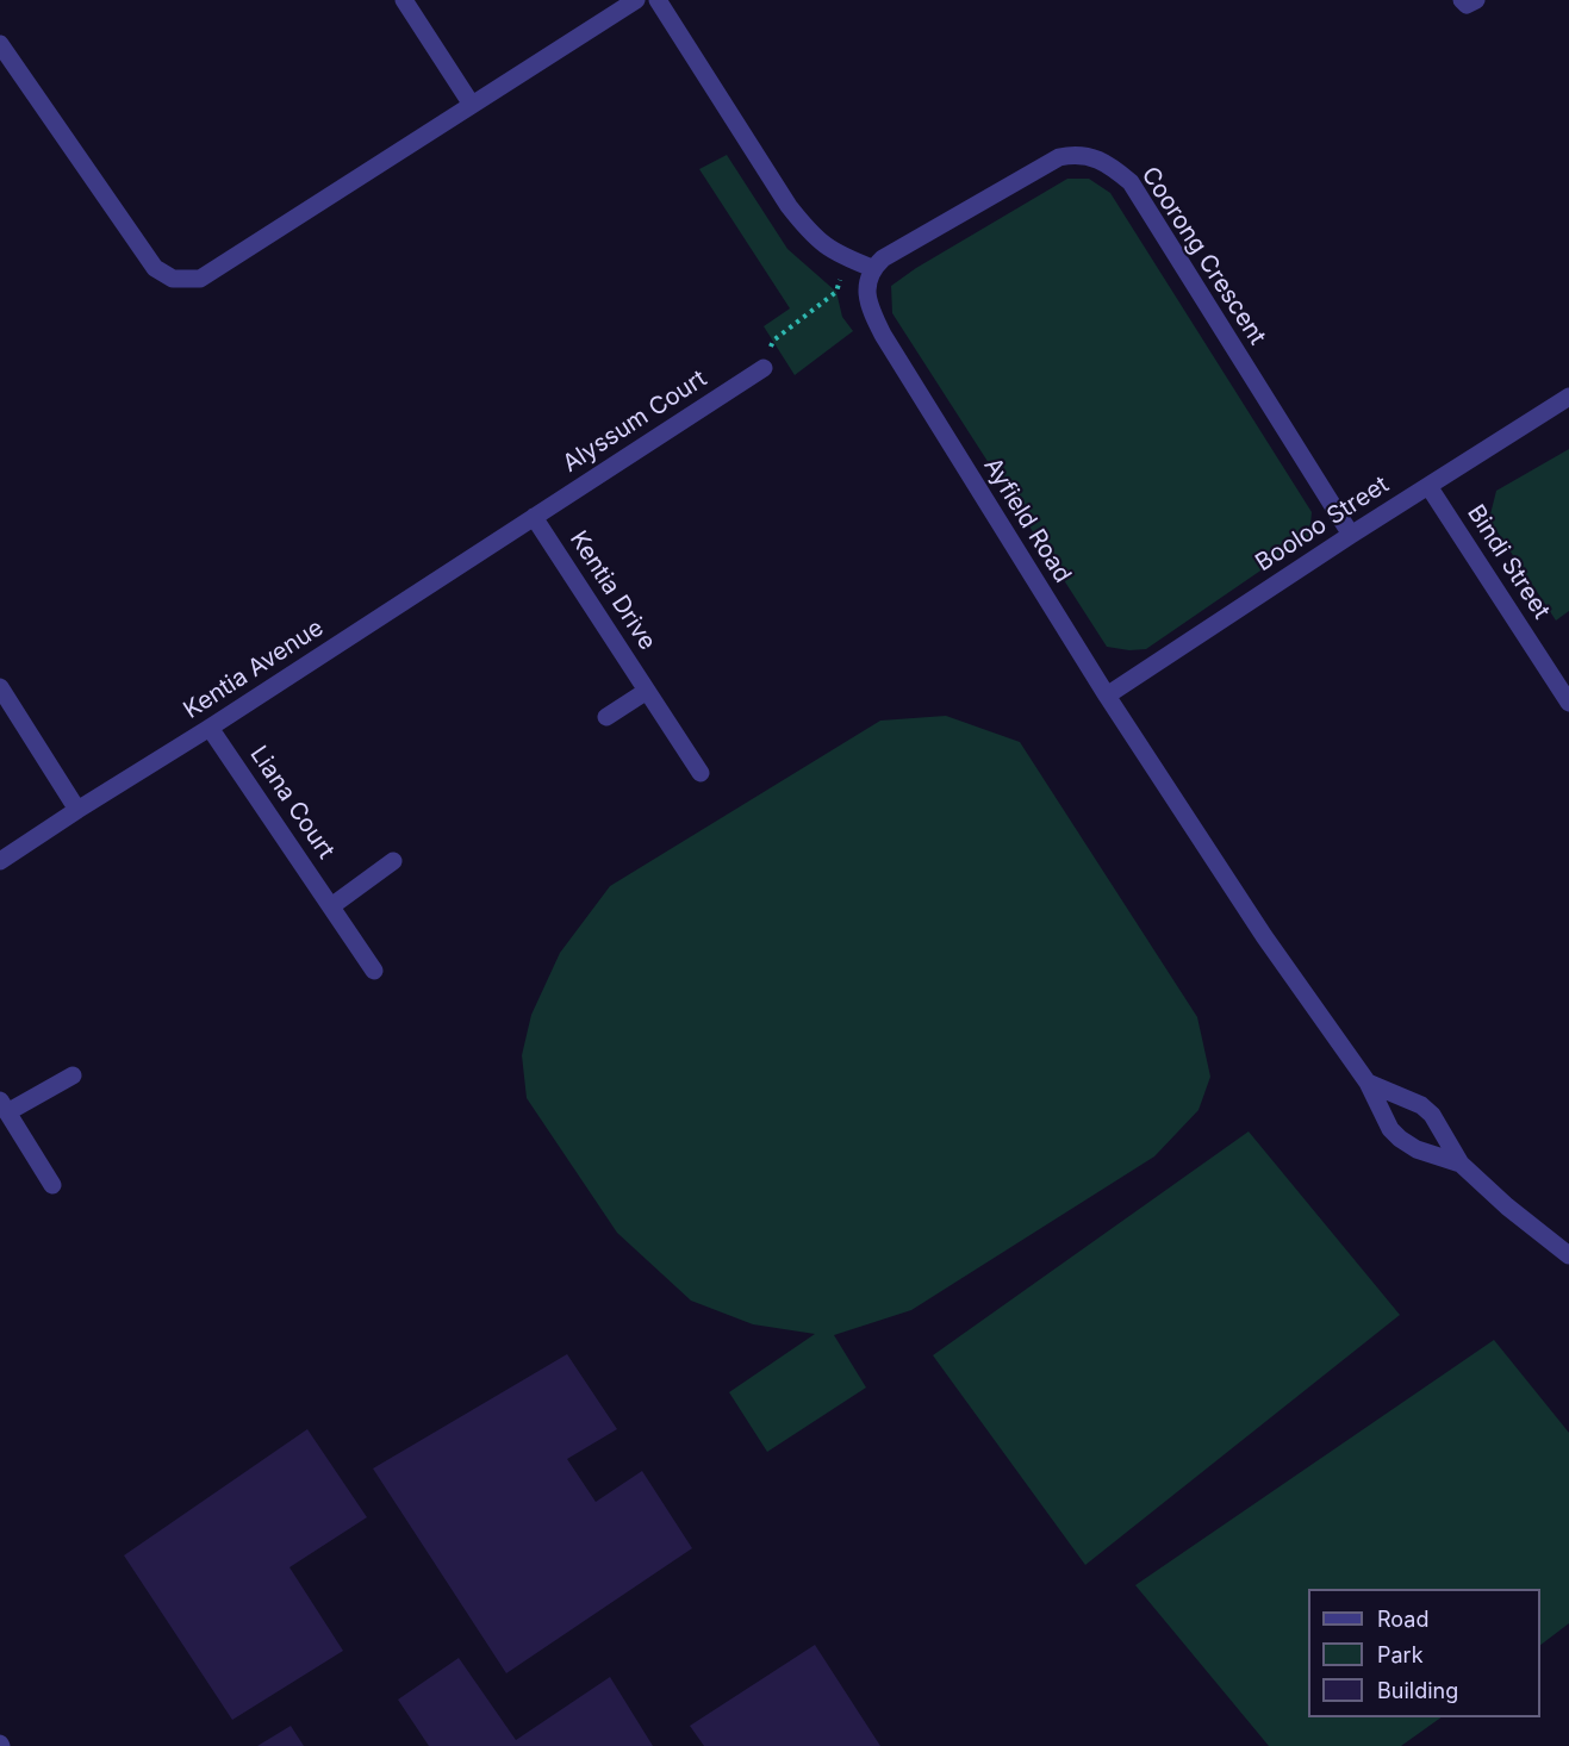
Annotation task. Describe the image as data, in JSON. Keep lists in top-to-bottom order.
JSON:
{
  "streets": {
    "street": [
      "Coorong Crescent",
      "Alyssum Court",
      "Ayfield Road",
      "Booloo Street",
      "Bindi Street",
      "Kentia Drive",
      "Kentia Avenue",
      "Liana Court"
    ]
  },
  "crossings": [
    ["Coorong Crescent", "Ayfield Road"],
    ["Coorong Crescent", "Booloo Street"],
    ["Alyssum Court", "Kentia Drive"],
    ["Alyssum Court", "Kentia Avenue"],
    ["Ayfield Road", "Booloo Street"],
    ["Booloo Street", "Bindi Street"],
    ["Kentia Drive", "Kentia Avenue"],
    ["Kentia Avenue", "Liana Court"]
  ],
  "legend": ["Road", "Park", "Building"]
}
